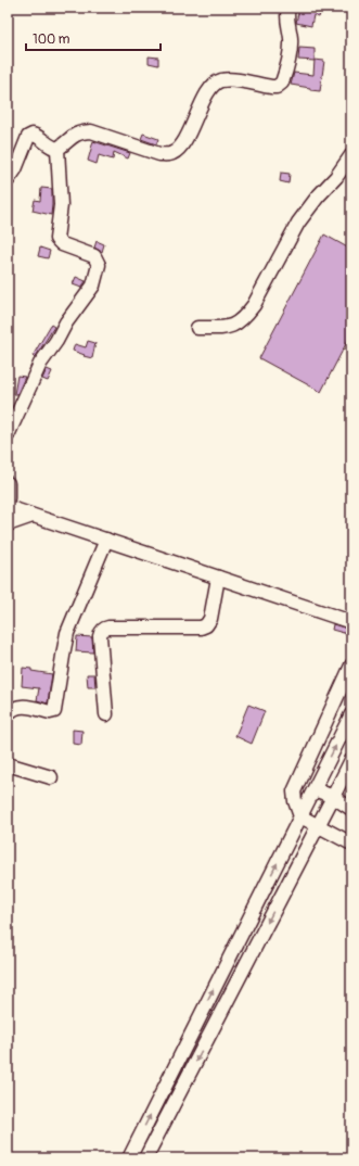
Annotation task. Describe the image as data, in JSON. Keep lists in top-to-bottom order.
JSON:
{
  "scale_bar": "100 m"
}
